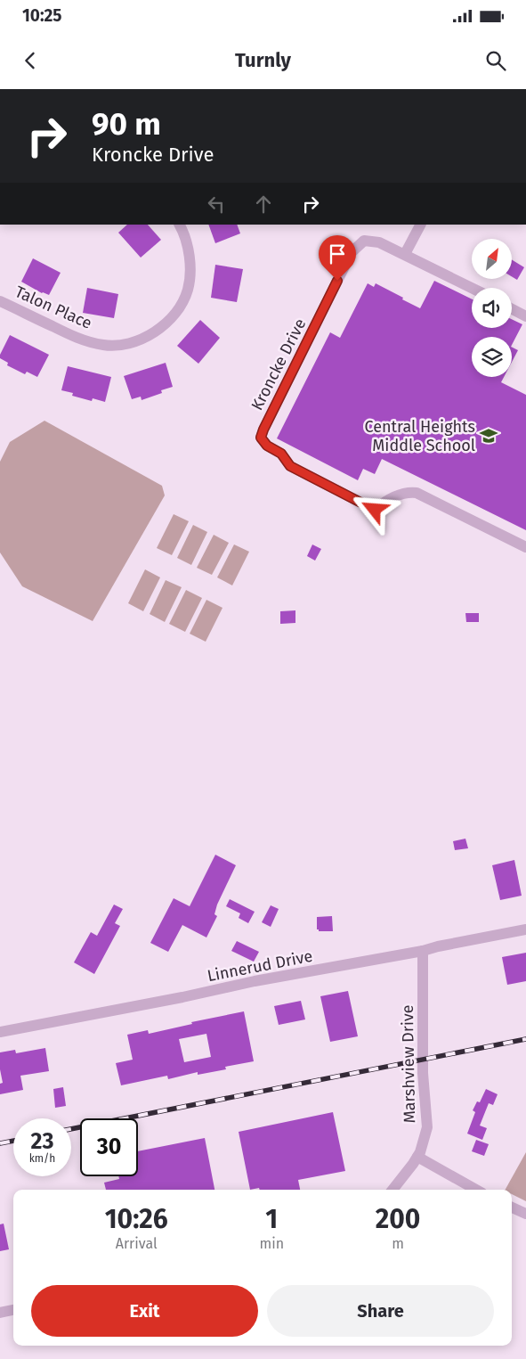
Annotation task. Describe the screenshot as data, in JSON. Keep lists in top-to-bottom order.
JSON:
{
  "streets": {
    "street": [
      "Talon Place",
      "Kroncke Drive",
      "Linnerud Drive",
      "Marshview Drive"
    ]
  },
  "crossings": [
    ["Linnerud Drive", "Marshview Drive"]
  ],
  "places": {
    "school or university": ["Central Heights Middle School"]
  },
  "north": "top right",
  "page": {
    "status": "10:25",
    "header": "Turnly",
    "turn": ["90 m", "Kroncke Drive"],
    "speed": "23 km/h",
    "limit": "30",
    "eta": [
      "10:26",
      "Arrival",
      "1",
      "min",
      "200",
      "m"
    ],
    "buttons": ["Exit", "Share"]
  }
}
